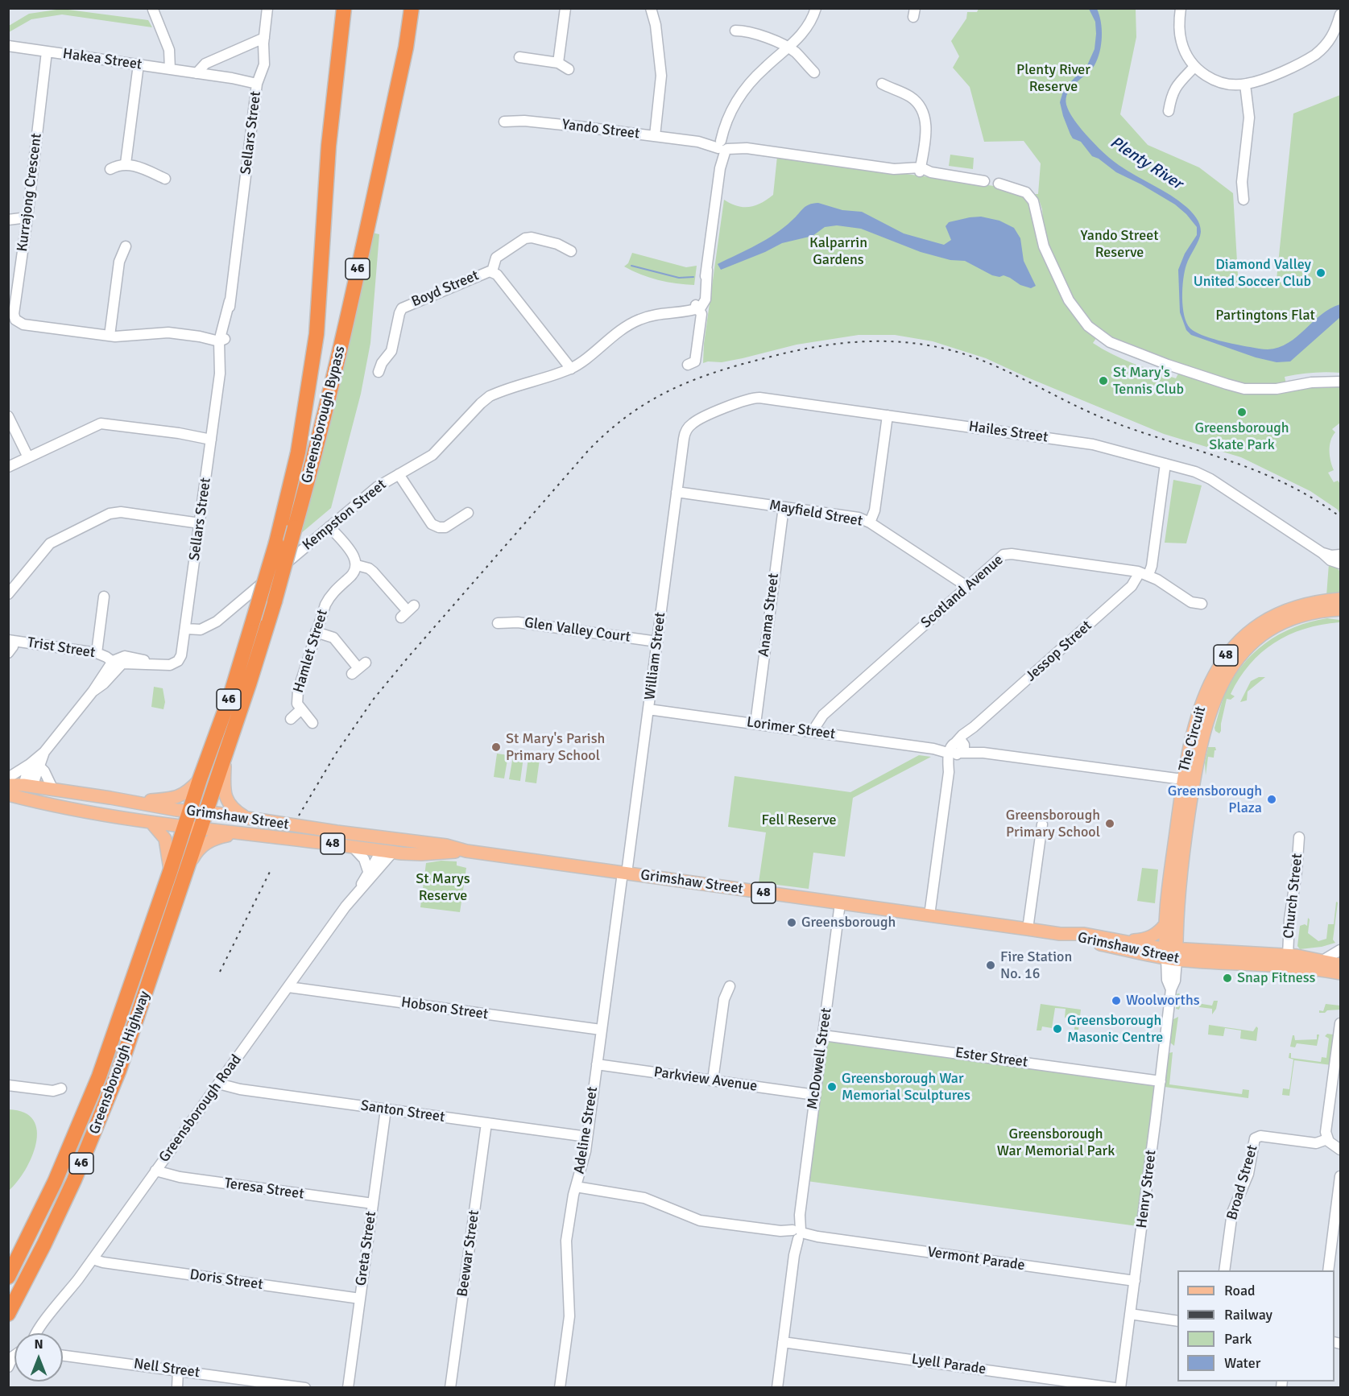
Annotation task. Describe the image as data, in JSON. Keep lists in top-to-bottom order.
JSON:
{
  "streets": {
    "highway": ["46", "Greensborough Bypass", "Greensborough Highway"],
    "main road": [
      "48",
      "The Circuit",
      "Grimshaw Street",
      "Greensborough Road"
    ],
    "street": [
      "Hakea Street",
      "Yando Street",
      "Sellars Street",
      "Kurrajong Crescent",
      "Boyd Street",
      "Hailes Street",
      "Mayfield Street",
      "Kempston Street",
      "Scotland Avenue",
      "Anama Street",
      "Glen Valley Court",
      "Trist Street",
      "Hamlet Street",
      "Jessop Street",
      "William Street",
      "Lorimer Street",
      "Church Street",
      "Hobson Street",
      "Ester Street",
      "McDowell Street",
      "Parkview Avenue",
      "Santon Street",
      "Adeline Street",
      "Broad Street",
      "Teresa Street",
      "Henry Street",
      "Greta Street",
      "Beewar Street",
      "Vermont Parade",
      "Doris Street",
      "Lyell Parade",
      "Nell Street"
    ]
  },
  "crossings": [
    ["Hakea Street", "Sellars Street"],
    ["Hakea Street", "Kurrajong Crescent"],
    ["Sellars Street", "Kurrajong Crescent"],
    ["Sellars Street", "Kempston Street"],
    ["Sellars Street", "Trist Street"],
    ["46", "Greensborough Bypass"],
    ["46", "Grimshaw Street"],
    ["46", "Greensborough Highway"],
    ["Boyd Street", "Kempston Street"],
    ["Greensborough Bypass", "Grimshaw Street"],
    ["Hailes Street", "Jessop Street"],
    ["Hailes Street", "William Street"],
    ["Mayfield Street", "Scotland Avenue"],
    ["Mayfield Street", "Anama Street"],
    ["Mayfield Street", "William Street"],
    ["Scotland Avenue", "Jessop Street"],
    ["Scotland Avenue", "Lorimer Street"],
    ["Anama Street", "Lorimer Street"],
    ["Glen Valley Court", "William Street"],
    ["Jessop Street", "Lorimer Street"],
    ["Jessop Street", "Grimshaw Street"],
    ["William Street", "Lorimer Street"],
    ["William Street", "Grimshaw Street"],
    ["William Street", "Adeline Street"],
    ["Lorimer Street", "The Circuit"],
    ["The Circuit", "Grimshaw Street"],
    ["The Circuit", "Henry Street"],
    ["Grimshaw Street", "Church Street"],
    ["Grimshaw Street", "McDowell Street"],
    ["Grimshaw Street", "Greensborough Highway"],
    ["Grimshaw Street", "Greensborough Road"],
    ["Grimshaw Street", "Adeline Street"],
    ["Grimshaw Street", "Henry Street"],
    ["Hobson Street", "Greensborough Road"],
    ["Hobson Street", "Adeline Street"],
    ["Ester Street", "McDowell Street"],
    ["Ester Street", "Henry Street"],
    ["McDowell Street", "Parkview Avenue"],
    ["McDowell Street", "Vermont Parade"],
    ["McDowell Street", "Lyell Parade"],
    ["Parkview Avenue", "Adeline Street"],
    ["Greensborough Road", "Santon Street"],
    ["Greensborough Road", "Teresa Street"],
    ["Greensborough Road", "Doris Street"],
    ["Santon Street", "Adeline Street"],
    ["Santon Street", "Greta Street"],
    ["Santon Street", "Beewar Street"],
    ["Adeline Street", "Vermont Parade"],
    ["Teresa Street", "Greta Street"],
    ["Henry Street", "Vermont Parade"],
    ["Greta Street", "Doris Street"]
  ],
  "water": ["Plenty River"],
  "parks": [
    "Plenty River Reserve",
    "Yando Street Reserve",
    "Kalparrin Gardens",
    "Partingtons Flat",
    "Fell Reserve",
    "St Marys Reserve",
    "Greensborough War Memorial Park"
  ],
  "places": [
    "Diamond Valley United Soccer Club",
    "St Mary's Tennis Club",
    "Greensborough Skate Park",
    "St Mary's Parish Primary School",
    "Greensborough Plaza",
    "Greensborough Primary School",
    "Greensborough",
    "Fire Station No. 16",
    "Snap Fitness",
    "Woolworths",
    "Greensborough Masonic Centre",
    "Greensborough War Memorial Sculptures"
  ],
  "legend": [
    "Road",
    "Railway",
    "Park",
    "Water"
  ],
  "north": "top"
}
